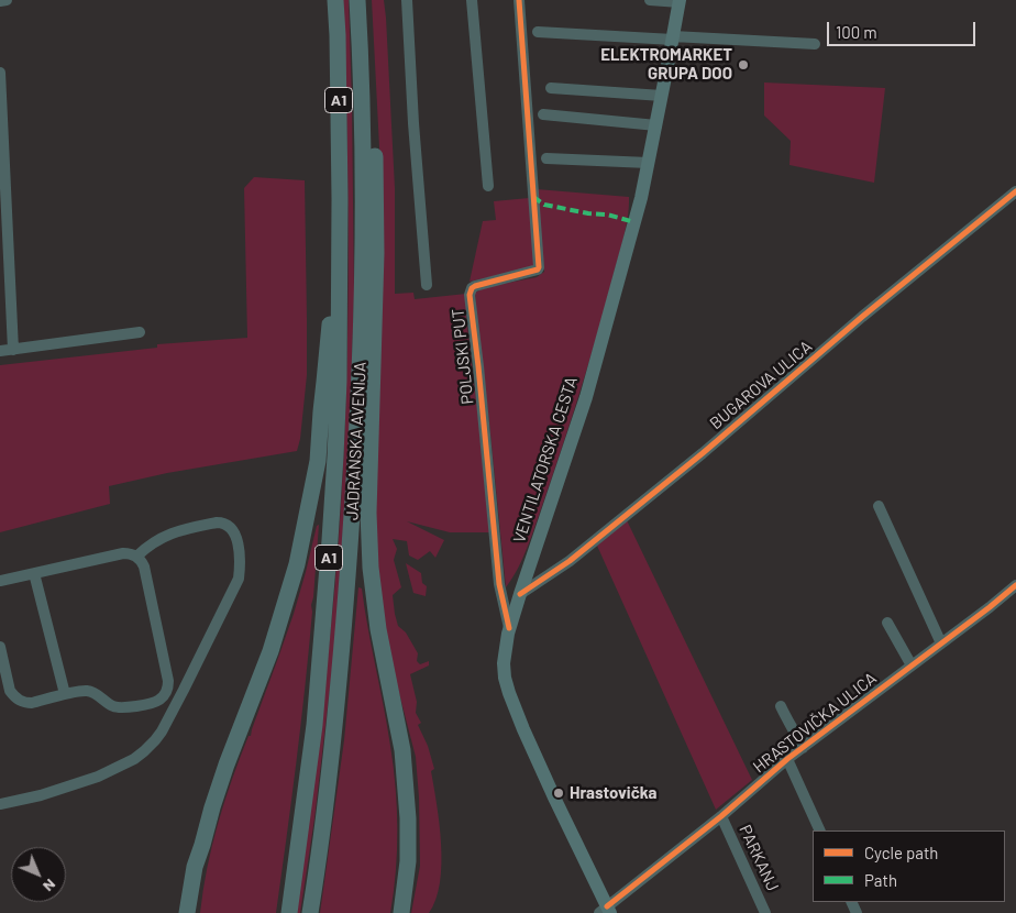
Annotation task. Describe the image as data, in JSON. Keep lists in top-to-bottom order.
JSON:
{
  "streets": {
    "highway": ["A1", "JADRANSKA AVENIJA"],
    "main road": ["VENTILATORSKA CESTA"],
    "street": [
      "POLJSKI PUT",
      "BUGAROVA ULICA",
      "HRASTOVIČKA ULICA",
      "PARKANJ"
    ]
  },
  "crossings": [
    ["POLJSKI PUT", "VENTILATORSKA CESTA"],
    ["BUGAROVA ULICA", "VENTILATORSKA CESTA"],
    ["VENTILATORSKA CESTA", "HRASTOVIČKA ULICA"],
    ["HRASTOVIČKA ULICA", "PARKANJ"]
  ],
  "places": ["ELEKTROMARKET GRUPA DOO", "Hrastovička"],
  "legend": ["Cycle path", "Path"],
  "scale_bar": "100 m",
  "north": "bottom right"
}
